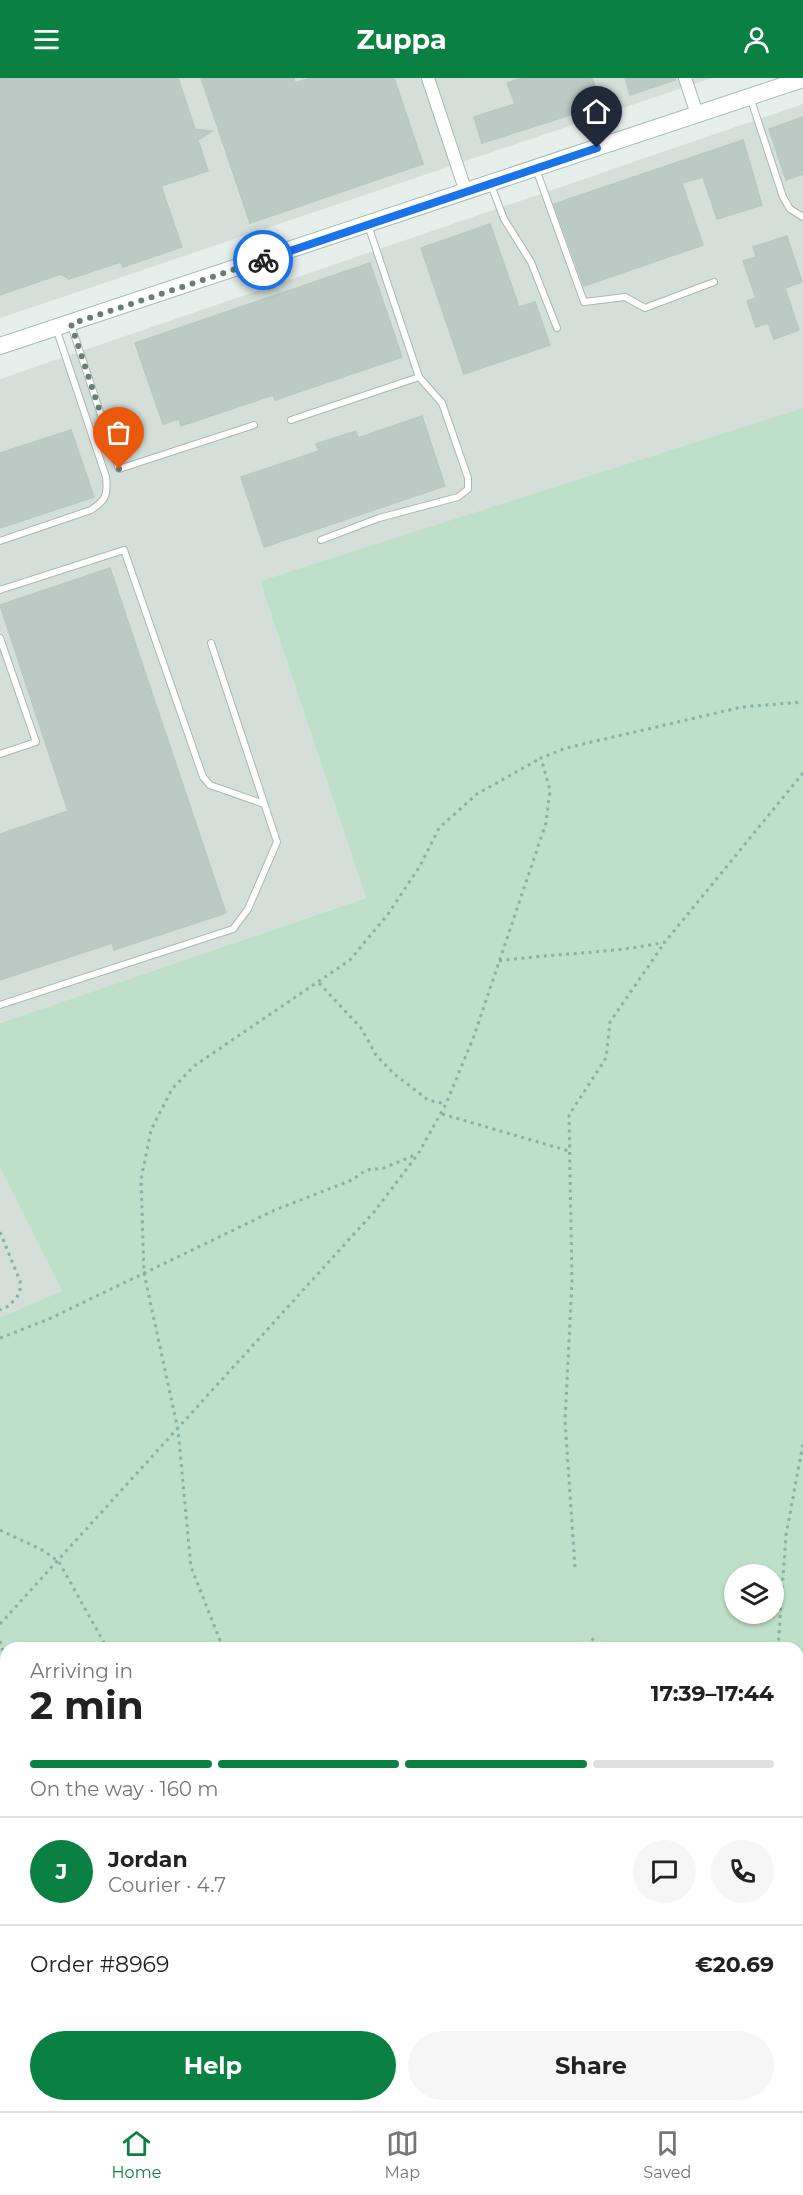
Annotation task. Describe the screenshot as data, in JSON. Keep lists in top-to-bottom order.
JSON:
{
  "page": {
    "header": "Zuppa",
    "heading": ["2 min", "Arriving in", "17:39–17:44"],
    "panel": [
      "Jordan",
      "Courier · 4.7",
      "Order #8969",
      "€20.69"
    ],
    "bar": "On the way · 160 m",
    "round": "J",
    "buttons": ["Help", "Share"],
    "tabs": ["Home", "Map", "Saved"]
  }
}
